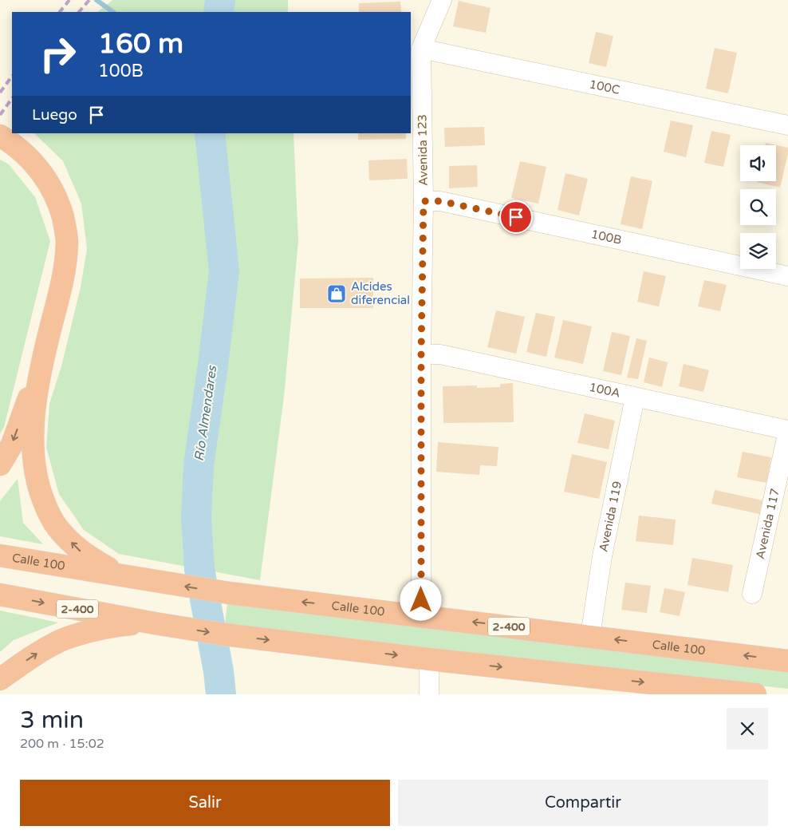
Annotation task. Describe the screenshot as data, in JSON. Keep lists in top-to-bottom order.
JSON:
{
  "streets": {
    "highway": ["Calle 100", "2-400"],
    "street": [
      "100C",
      "Avenida 123",
      "100B",
      "100A",
      "Avenida 119",
      "Avenida 117"
    ]
  },
  "crossings": [
    ["100C", "Avenida 123"],
    ["Avenida 123", "100B"],
    ["Avenida 123", "100A"],
    ["Avenida 123", "Calle 100"],
    ["100A", "Avenida 119"],
    ["100A", "Avenida 117"],
    ["Avenida 119", "Calle 100"]
  ],
  "water": ["Río Almendares"],
  "places": {
    "shop": ["Alcides diferencial"]
  },
  "page": {
    "turn": ["160 m", "100B"],
    "then": "Luego",
    "heading": ["3 min", "200 m · 15:02"],
    "buttons": ["Salir", "Compartir"]
  }
}
